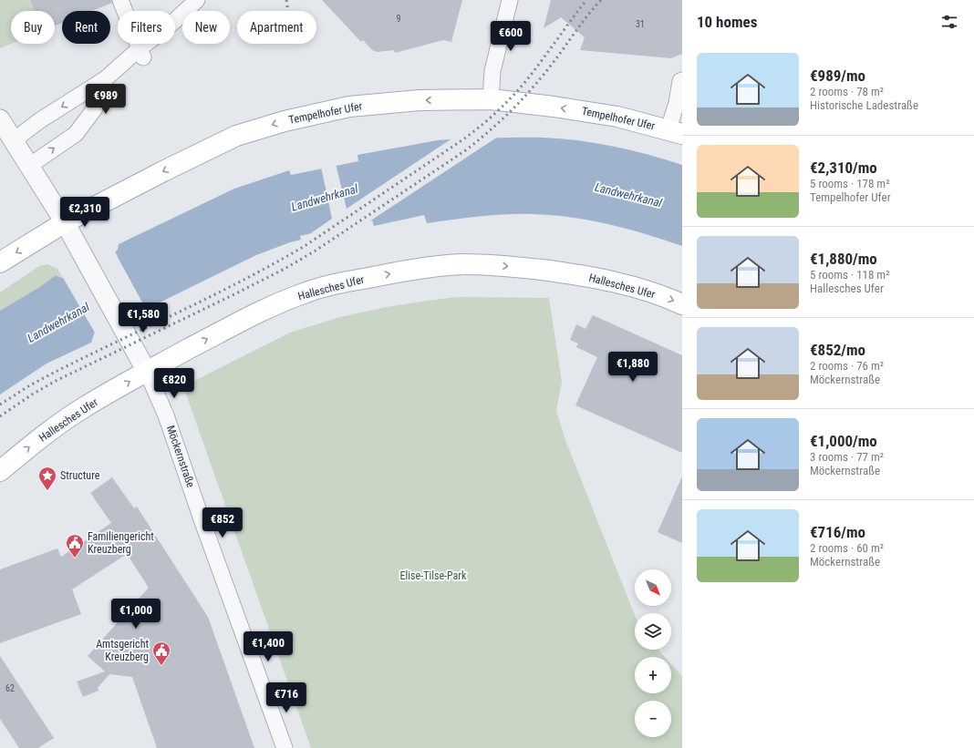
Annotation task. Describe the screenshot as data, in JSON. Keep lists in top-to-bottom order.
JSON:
{
  "streets": {
    "main road": ["Tempelhofer Ufer", "Hallesches Ufer"],
    "street": ["Möckernstraße"]
  },
  "crossings": [
    ["Tempelhofer Ufer", "Möckernstraße"],
    ["Hallesches Ufer", "Möckernstraße"]
  ],
  "one_way": ["Tempelhofer Ufer", "Hallesches Ufer"],
  "water": ["Landwehrkanal"],
  "parks": ["Elise-Tilse-Park"],
  "places": {
    "place": ["Structure"],
    "public building": ["Familiengericht Kreuzberg", "Amtsgericht Kreuzberg"]
  },
  "house_numbers": ["9", "31", "62"],
  "north": "bottom right",
  "page": {
    "heading": "10 homes",
    "chip": [
      "Buy",
      "Rent",
      "Filters",
      "New",
      "Apartment"
    ],
    "price": [
      "€600",
      "€989",
      "€2,310",
      "€1,580",
      "€1,880",
      "€820",
      "€852",
      "€1,000",
      "€1,400",
      "€716"
    ],
    "list": [
      {
        "name": "€989/mo",
        "note": "2 rooms · 78 m² · Historische Ladestraße"
      },
      {
        "name": "€2,310/mo",
        "note": "5 rooms · 178 m² · Tempelhofer Ufer"
      },
      {
        "name": "€1,880/mo",
        "note": "5 rooms · 118 m² · Hallesches Ufer"
      },
      {
        "name": "€852/mo",
        "note": "2 rooms · 76 m² · Möckernstraße"
      },
      {
        "name": "€1,000/mo",
        "note": "3 rooms · 77 m² · Möckernstraße"
      },
      {
        "name": "€716/mo",
        "note": "2 rooms · 60 m² · Möckernstraße"
      }
    ],
    "map_buttons": ["+", "−"]
  }
}
